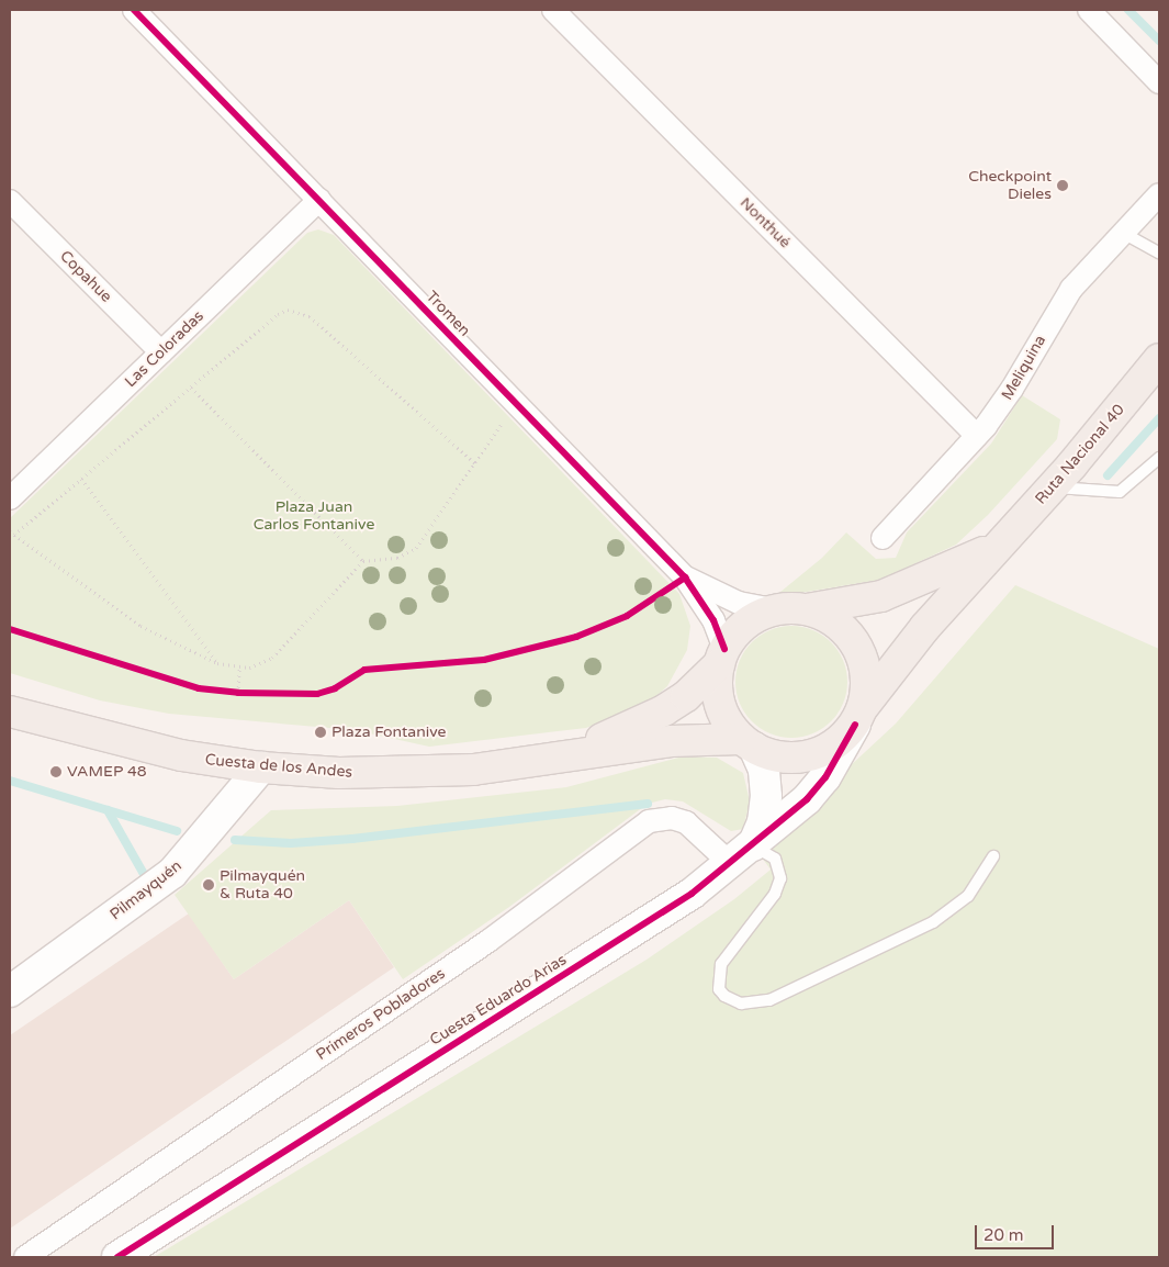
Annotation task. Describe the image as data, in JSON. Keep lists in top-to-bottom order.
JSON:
{
  "streets": {
    "main road": ["Ruta Nacional 40", "Cuesta de los Andes"],
    "street": [
      "Nonthué",
      "Copahue",
      "Tromen",
      "Las Coloradas",
      "Meliquina",
      "Pilmayquén",
      "Cuesta Eduardo Arias",
      "Primeros Pobladores"
    ]
  },
  "crossings": [
    ["Nonthué", "Meliquina"],
    ["Copahue", "Las Coloradas"],
    ["Tromen", "Las Coloradas"],
    ["Tromen", "Ruta Nacional 40"],
    ["Tromen", "Cuesta de los Andes"],
    ["Tromen", "Cuesta Eduardo Arias"],
    ["Ruta Nacional 40", "Cuesta de los Andes"],
    ["Ruta Nacional 40", "Cuesta Eduardo Arias"],
    ["Cuesta de los Andes", "Pilmayquén"],
    ["Cuesta de los Andes", "Cuesta Eduardo Arias"],
    ["Cuesta Eduardo Arias", "Primeros Pobladores"]
  ],
  "parks": ["Plaza Juan Carlos Fontanive"],
  "places": [
    "Checkpoint Dieles",
    "Plaza Fontanive",
    "VAMEP 48",
    "Pilmayquén & Ruta 40"
  ],
  "scale_bar": "20 m"
}
